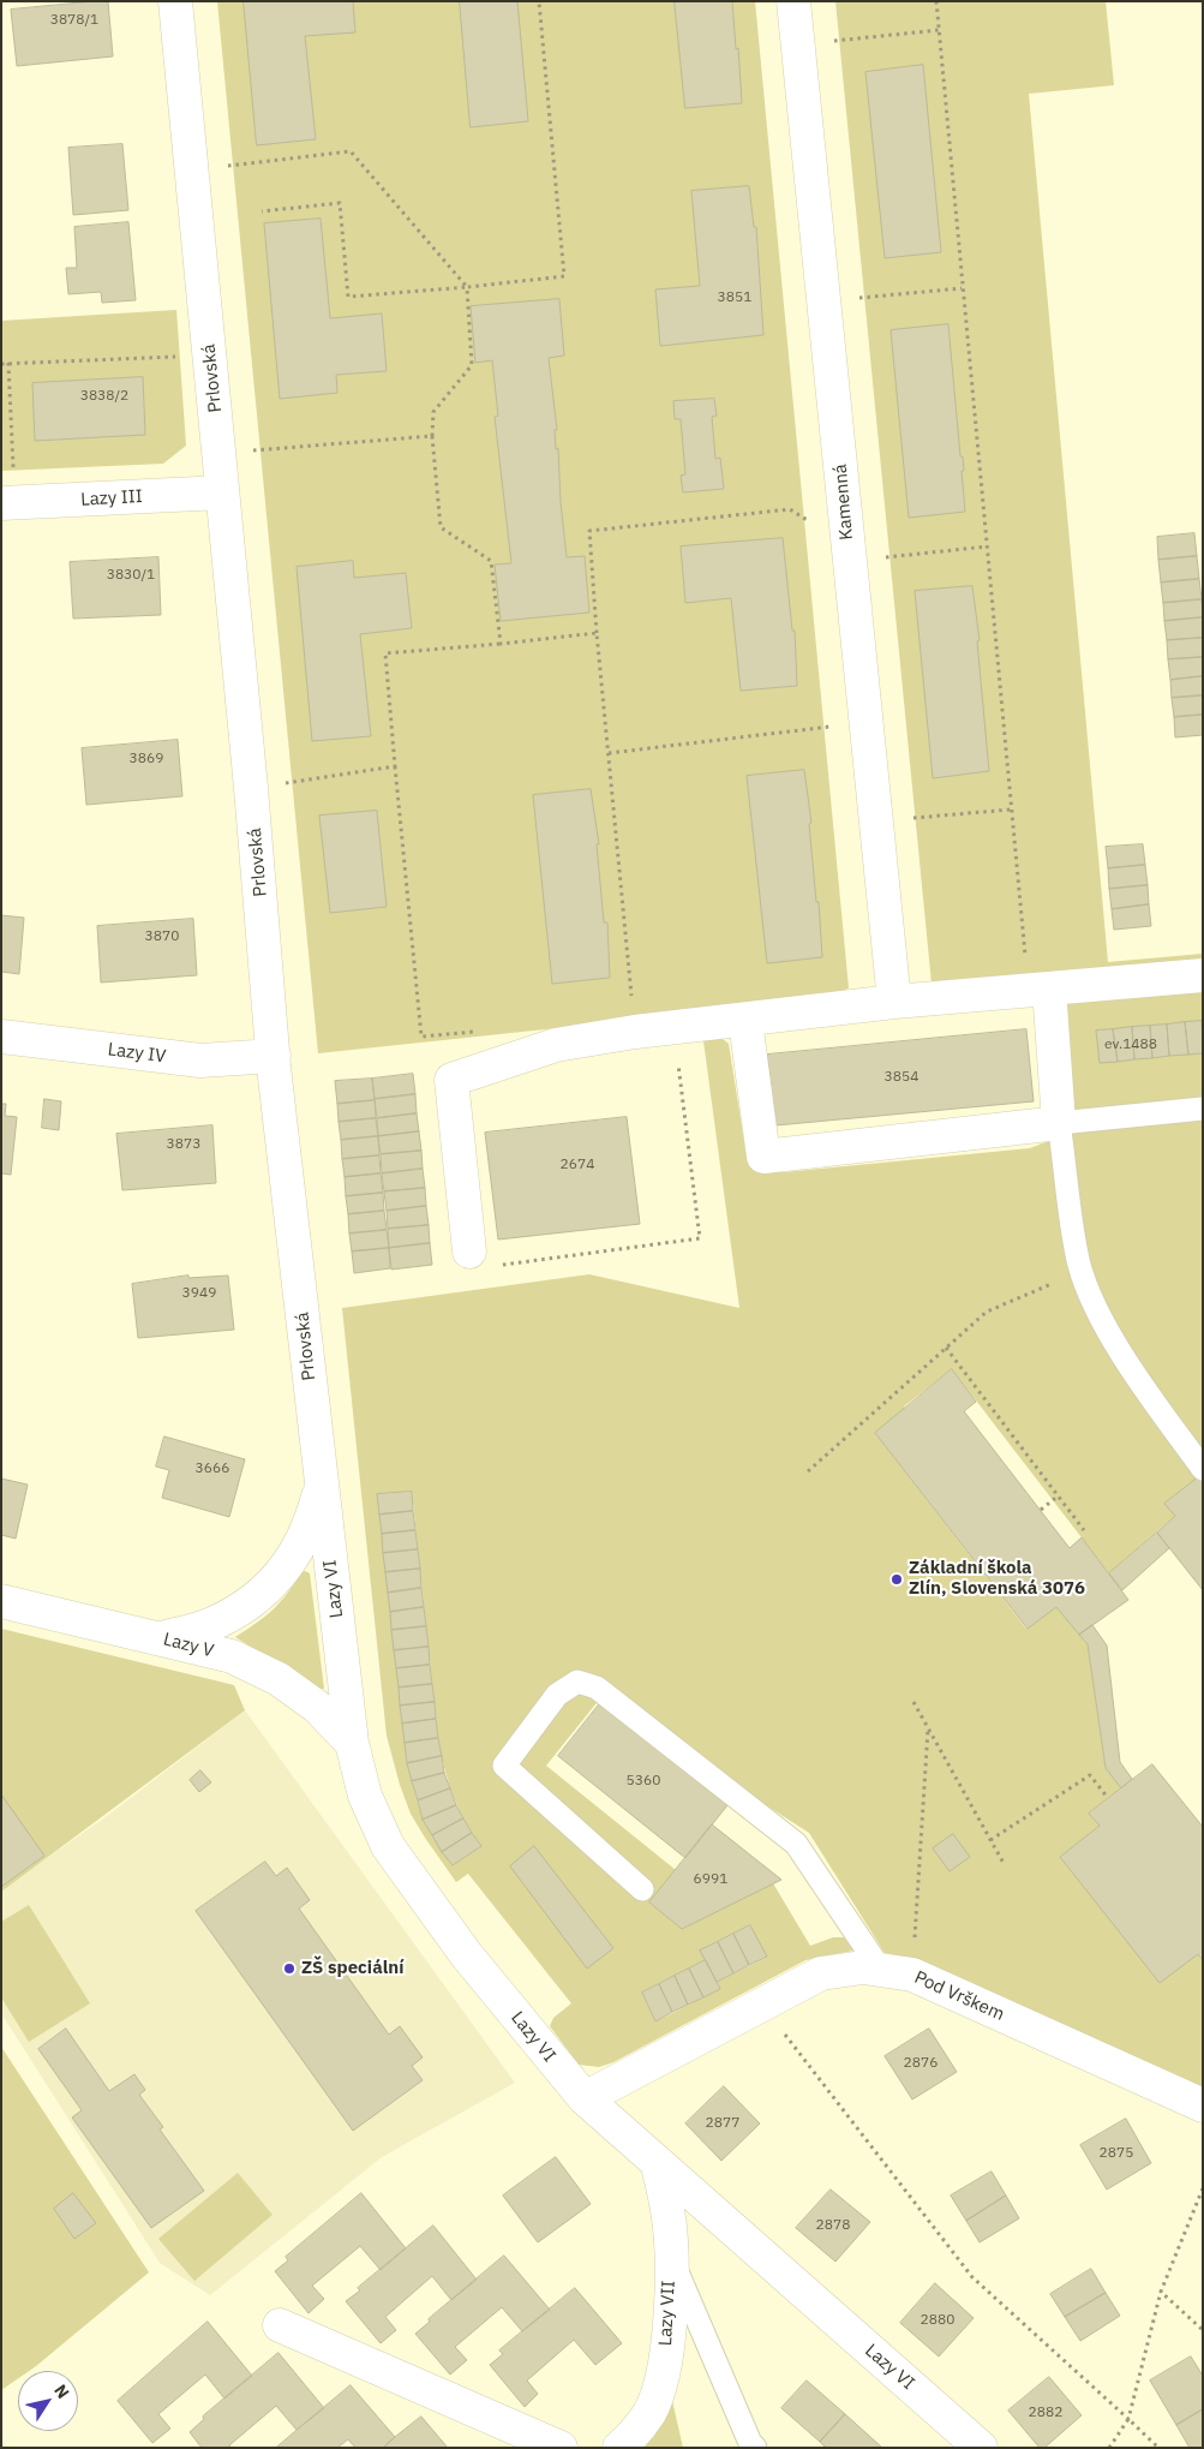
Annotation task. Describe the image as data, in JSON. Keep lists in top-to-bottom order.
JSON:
{
  "streets": {
    "street": [
      "Prlovská",
      "Lazy III",
      "Kamenná",
      "Lazy IV",
      "Lazy VI",
      "Lazy V",
      "Pod Vrškem",
      "Lazy VII"
    ]
  },
  "crossings": [
    ["Prlovská", "Lazy III"],
    ["Prlovská", "Lazy IV"],
    ["Prlovská", "Lazy VI"],
    ["Prlovská", "Lazy V"],
    ["Lazy VI", "Lazy V"],
    ["Lazy VI", "Pod Vrškem"],
    ["Lazy VI", "Lazy VII"]
  ],
  "places": ["Základní škola Zlín, Slovenská 3076", "ZŠ speciální"],
  "house_numbers": [
    "3878/1",
    "3851",
    "3838/2",
    "3830/1",
    "3869",
    "3870",
    "ev.1488",
    "3854",
    "3873",
    "2674",
    "3949",
    "3666",
    "5360",
    "6991",
    "2876",
    "2877",
    "2875",
    "2878",
    "2880",
    "2882"
  ],
  "north": "top right"
}
